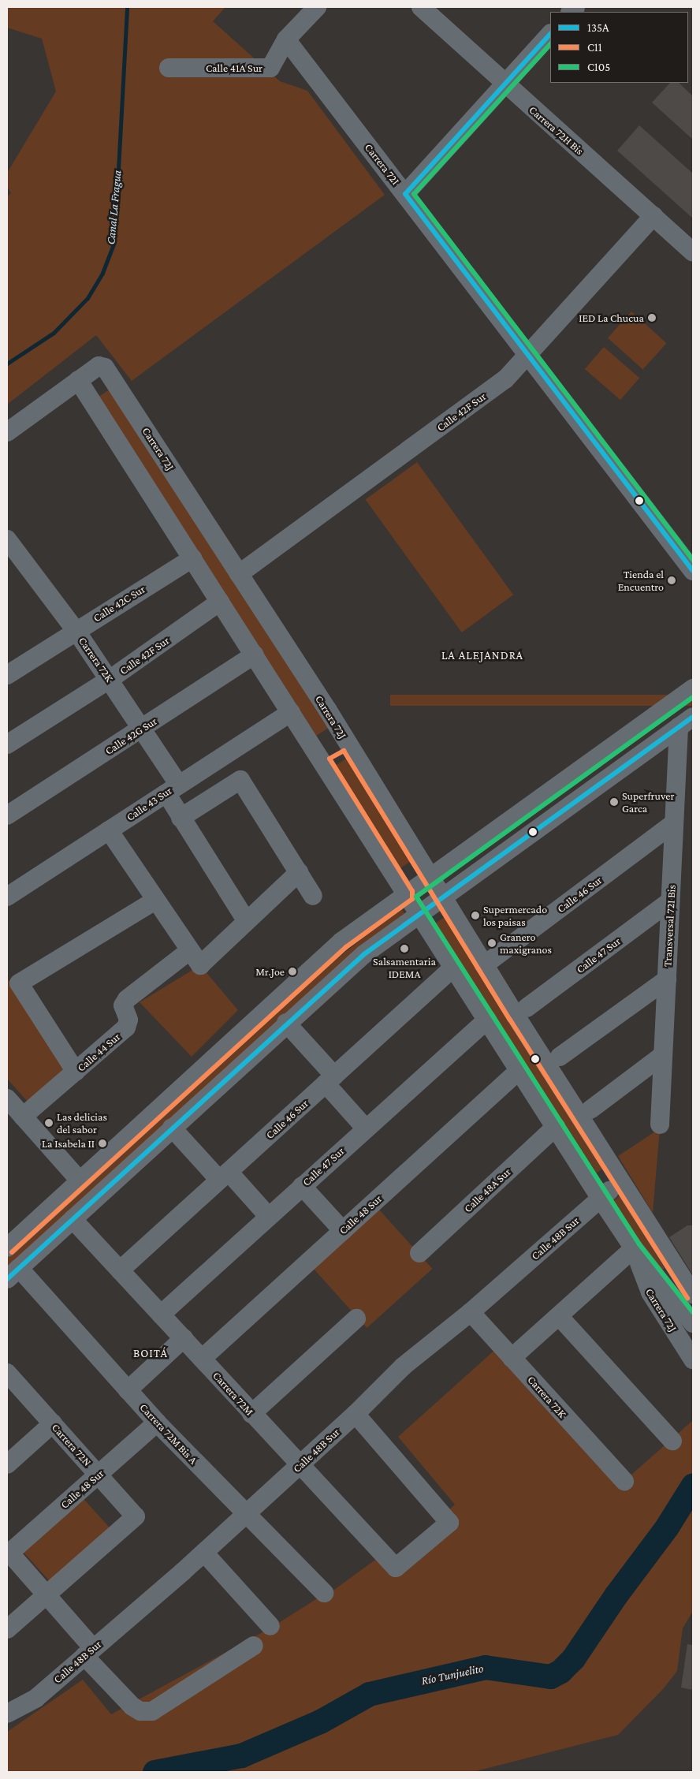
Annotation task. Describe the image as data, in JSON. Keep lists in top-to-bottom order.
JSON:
{
  "streets": {
    "street": [
      "Calle 41A Sur",
      "Carrera 72H Bis",
      "Carrera 72I",
      "Calle 42F Sur",
      "Carrera 72J",
      "Calle 42C Sur",
      "Carrera 72K",
      "Calle 42G Sur",
      "Calle 43 Sur",
      "Calle 46 Sur",
      "Transversal 72I Bis",
      "Calle 47 Sur",
      "Calle 44 Sur",
      "Calle 48A Sur",
      "Calle 48 Sur",
      "Calle 48B Sur",
      "Carrera 72M",
      "Carrera 72M Bis A",
      "Carrera 72N"
    ]
  },
  "crossings": [
    ["Calle 41A Sur", "Carrera 72I"],
    ["Carrera 72H Bis", "Calle 42F Sur"],
    ["Carrera 72I", "Calle 42F Sur"],
    ["Calle 42F Sur", "Carrera 72J"],
    ["Calle 42F Sur", "Carrera 72K"],
    ["Carrera 72J", "Calle 42C Sur"],
    ["Carrera 72J", "Calle 42G Sur"],
    ["Carrera 72J", "Calle 43 Sur"],
    ["Carrera 72J", "Calle 46 Sur"],
    ["Carrera 72J", "Calle 47 Sur"],
    ["Carrera 72J", "Calle 48A Sur"],
    ["Carrera 72J", "Calle 48 Sur"],
    ["Carrera 72J", "Calle 48B Sur"],
    ["Calle 42C Sur", "Carrera 72K"],
    ["Carrera 72K", "Calle 42G Sur"],
    ["Carrera 72K", "Calle 43 Sur"],
    ["Carrera 72K", "Calle 44 Sur"],
    ["Carrera 72K", "Calle 48B Sur"],
    ["Calle 46 Sur", "Transversal 72I Bis"],
    ["Calle 46 Sur", "Carrera 72M"],
    ["Transversal 72I Bis", "Calle 47 Sur"],
    ["Calle 47 Sur", "Carrera 72M"],
    ["Calle 48 Sur", "Carrera 72M"],
    ["Calle 48 Sur", "Carrera 72M Bis A"],
    ["Calle 48 Sur", "Carrera 72N"],
    ["Calle 48B Sur", "Carrera 72M"],
    ["Calle 48B Sur", "Carrera 72M Bis A"]
  ],
  "districts": ["LA ALEJANDRA", "BOITÁ"],
  "water": ["Canal La Fragua", "Río Tunjuelito"],
  "places": [
    "IED La Chucua",
    "Tienda el Encuentro",
    "Superfruver Garca",
    "Supermercado los paisas",
    "Granero maxigranos",
    "Salsamentaria IDEMA",
    "Mr.Joe",
    "Las delicias del sabor",
    "La Isabela II"
  ],
  "lines": ["transit line 135A", "transit line C105", "transit line C11"],
  "legend": ["135A", "C11", "C105"]
}
